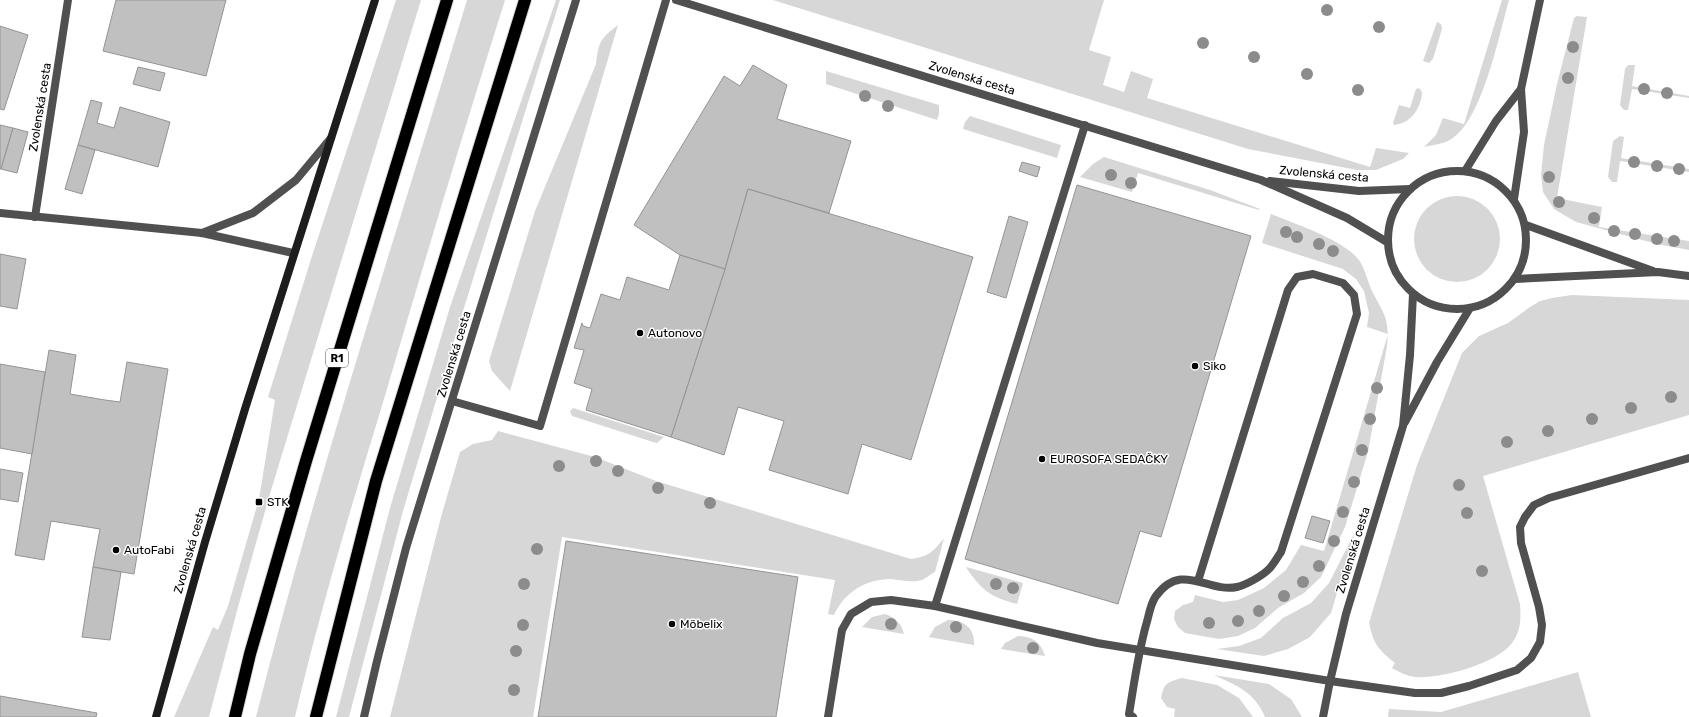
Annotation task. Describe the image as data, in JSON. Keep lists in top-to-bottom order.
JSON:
{
  "streets": {
    "highway": ["R1"],
    "main road": ["Zvolenská cesta"]
  },
  "places": {
    "other": [
      "Autonovo",
      "Siko",
      "EUROSOFA SEDAČKY",
      "AutoFabi",
      "Möbelix"
    ],
    "transit": ["STK"]
  }
}
